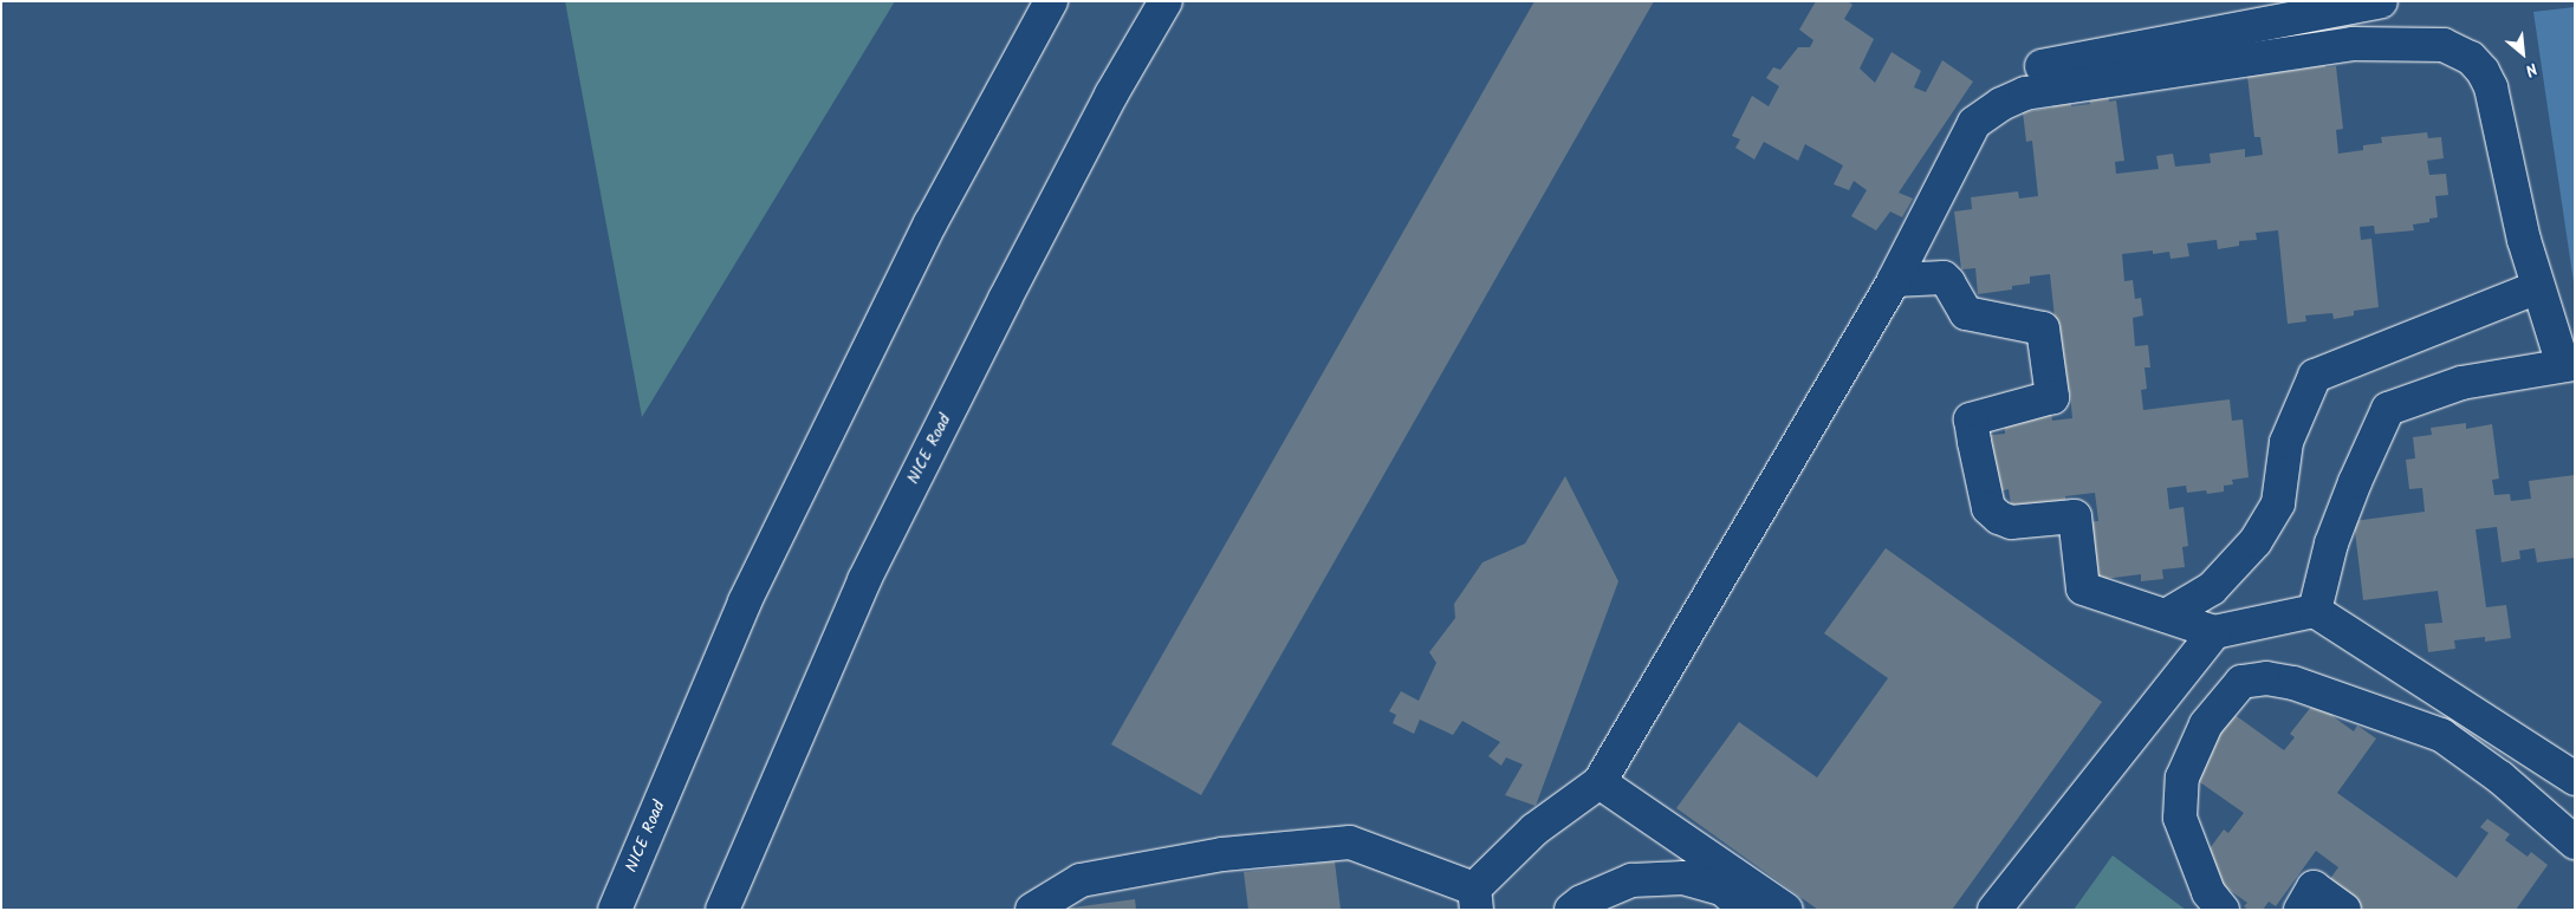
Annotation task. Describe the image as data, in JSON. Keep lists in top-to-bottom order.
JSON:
{
  "streets": {
    "main road": ["NICE Road"]
  },
  "north": "bottom right"
}
